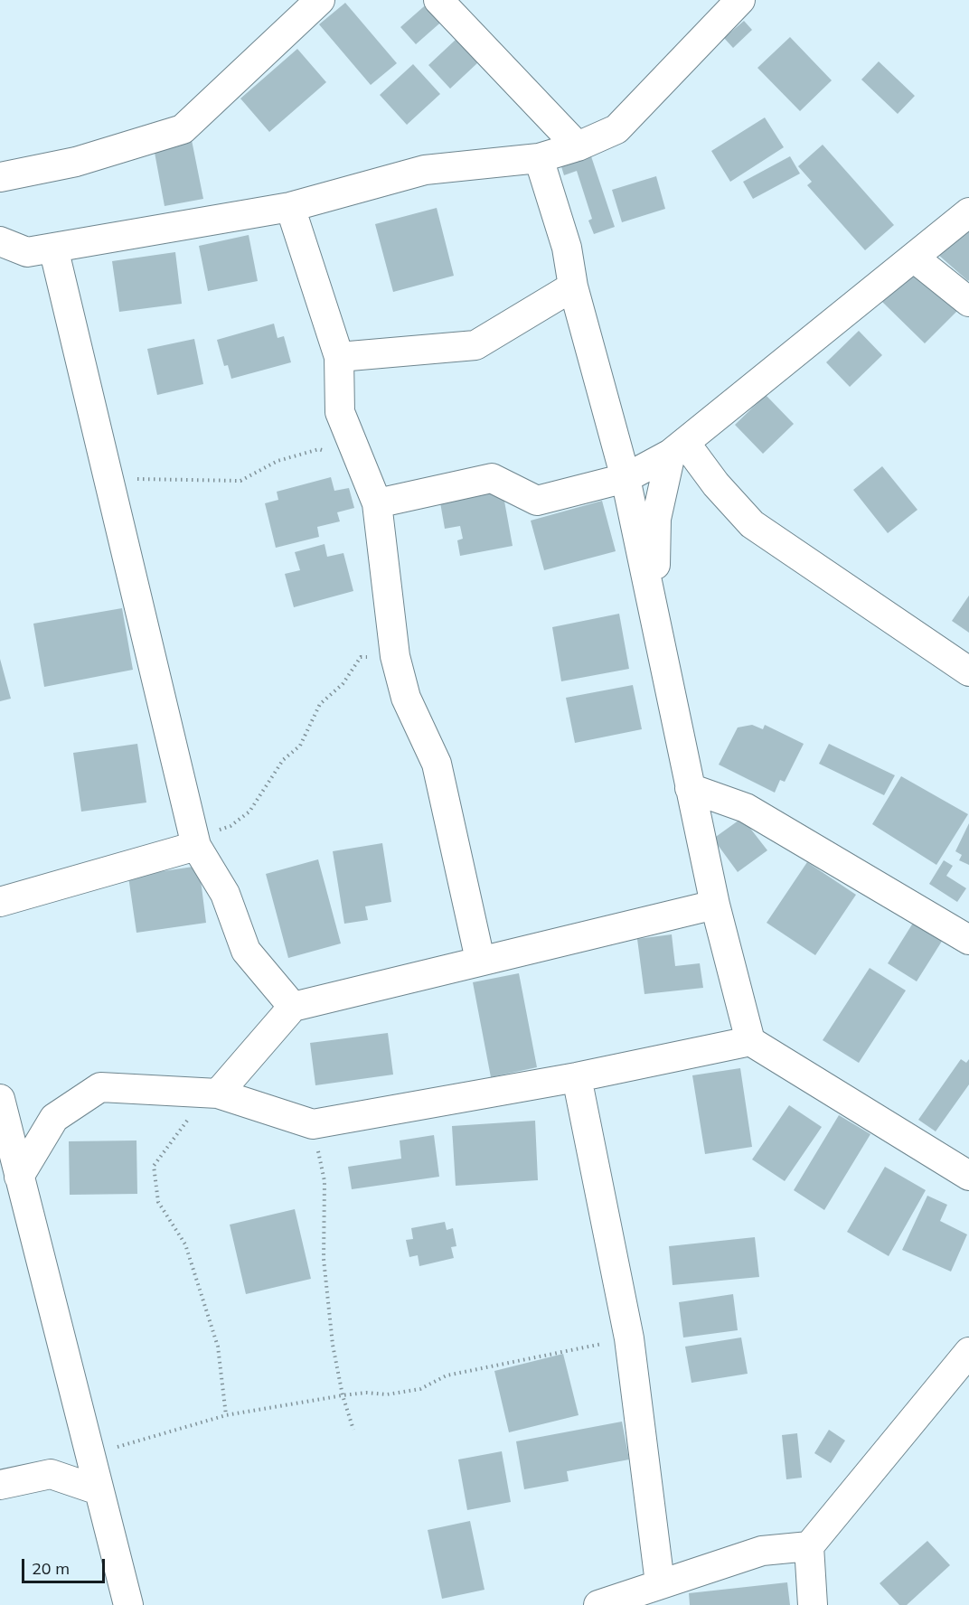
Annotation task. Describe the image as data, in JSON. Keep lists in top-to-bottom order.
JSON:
{
  "scale_bar": "20 m"
}
